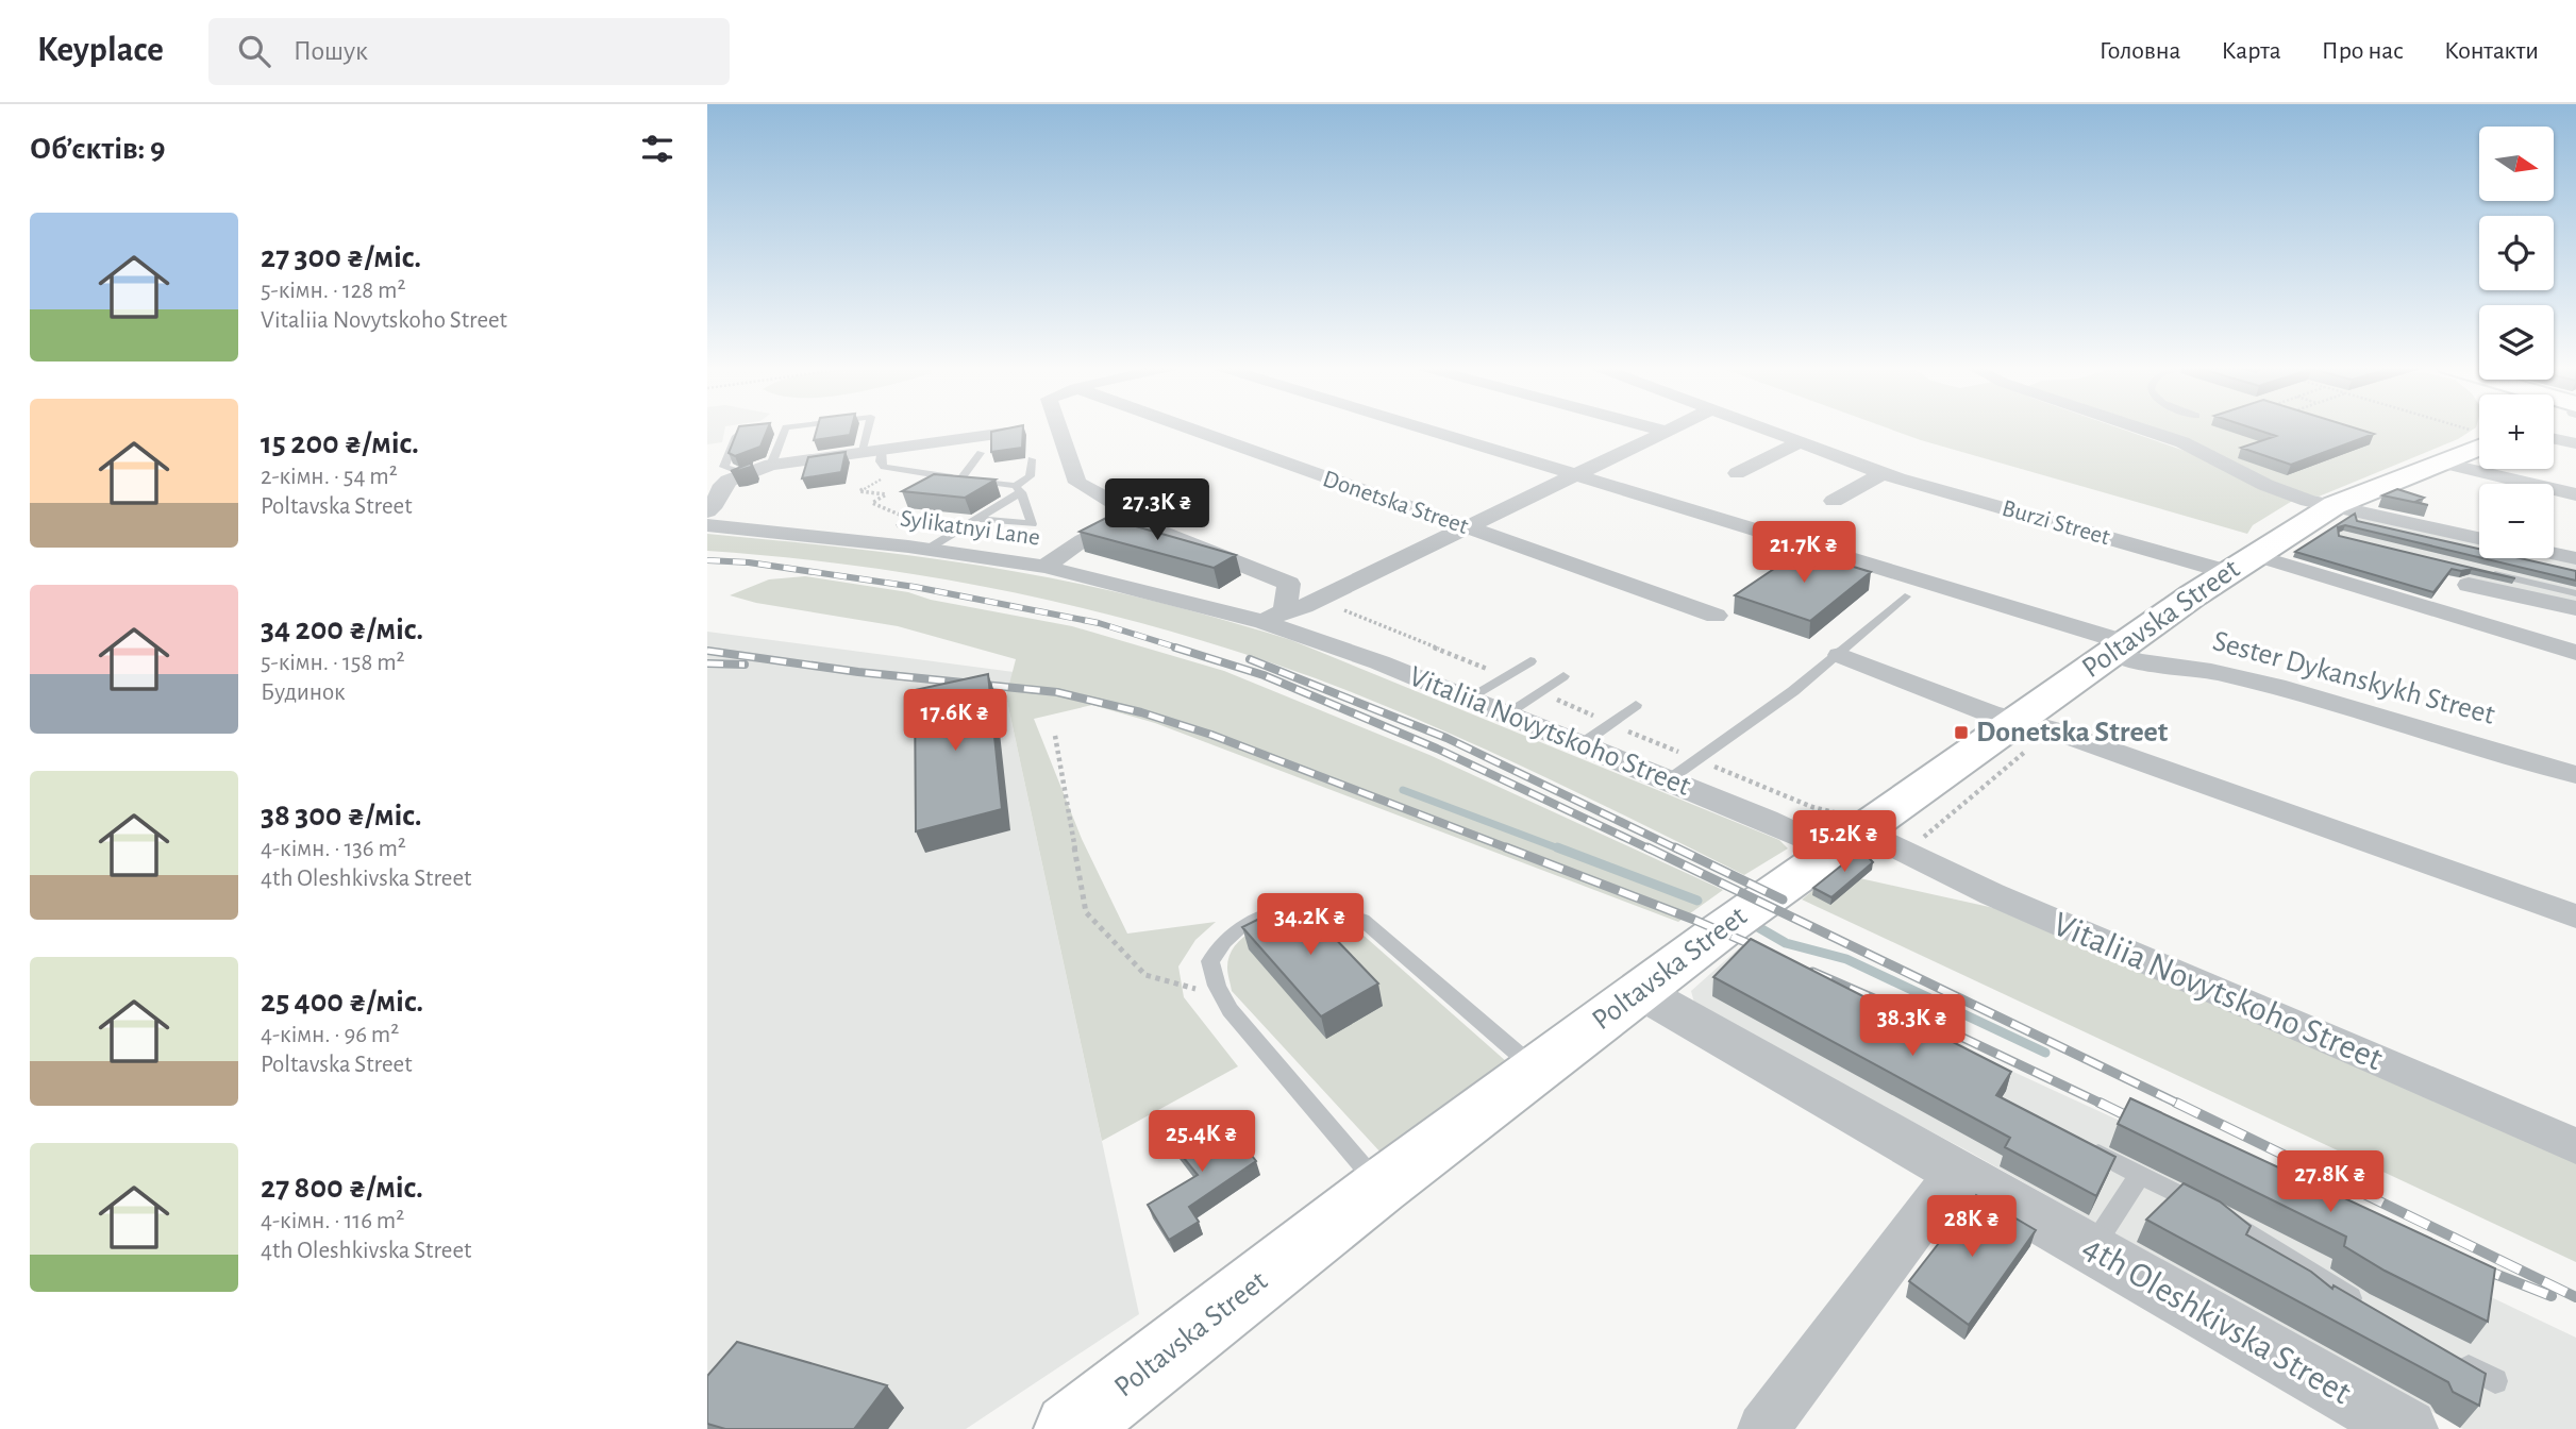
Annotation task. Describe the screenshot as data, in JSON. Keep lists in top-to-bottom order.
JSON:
{
  "streets": {
    "main road": ["Poltavska Street"],
    "street": [
      "Donetska Street",
      "Burzi Street",
      "Sylikatnyi Lane",
      "Sester Dykanskykh Street",
      "Vitaliia Novytskoho Street",
      "4th Oleshkivska Street"
    ]
  },
  "crossings": [
    ["Burzi Street", "Poltavska Street"],
    ["Sylikatnyi Lane", "Vitaliia Novytskoho Street"],
    ["Poltavska Street", "Sester Dykanskykh Street"],
    ["Poltavska Street", "Vitaliia Novytskoho Street"],
    ["Poltavska Street", "4th Oleshkivska Street"]
  ],
  "places": {
    "transit": ["Donetska Street"]
  },
  "north": "right",
  "page": {
    "header": "Keyplace",
    "search": "Пошук",
    "nav": [
      "Головна",
      "Карта",
      "Про нас",
      "Контакти"
    ],
    "heading": "Об’єктів: 9",
    "map_buttons": ["+", "−"],
    "list": [
      {
        "name": "27 300 ₴/міс.",
        "note": "5-кімн. · 128 m² · Vitaliia Novytskoho Street"
      },
      {
        "name": "15 200 ₴/міс.",
        "note": "2-кімн. · 54 m² · Poltavska Street"
      },
      {
        "name": "34 200 ₴/міс.",
        "note": "5-кімн. · 158 m² · Будинок"
      },
      {
        "name": "38 300 ₴/міс.",
        "note": "4-кімн. · 136 m² · 4th Oleshkivska Street"
      },
      {
        "name": "25 400 ₴/міс.",
        "note": "4-кімн. · 96 m² · Poltavska Street"
      },
      {
        "name": "27 800 ₴/міс.",
        "note": "4-кімн. · 116 m² · 4th Oleshkivska Street"
      }
    ],
    "price": [
      "27.3K ₴",
      "21.7K ₴",
      "17.6K ₴",
      "15.2K ₴",
      "34.2K ₴",
      "38.3K ₴",
      "25.4K ₴",
      "27.8K ₴",
      "28K ₴"
    ]
  }
}
